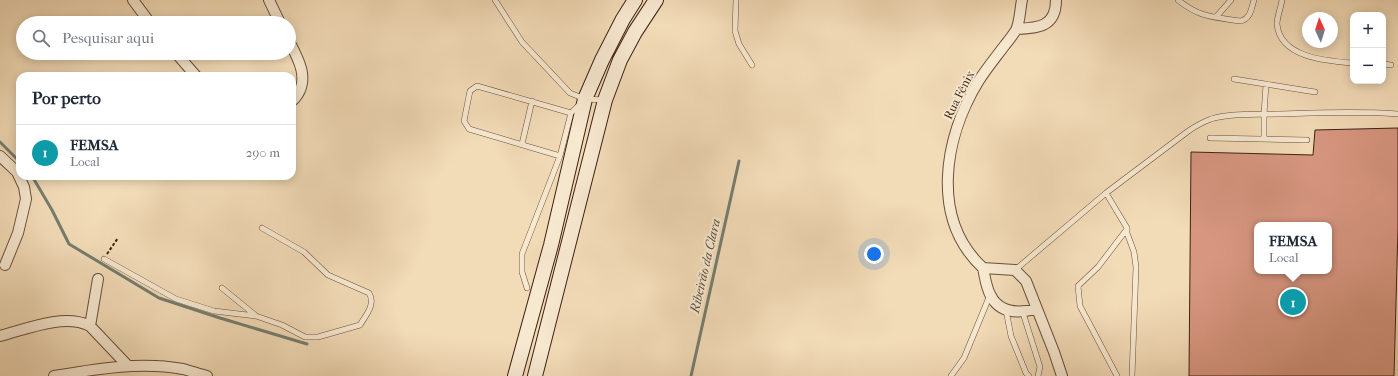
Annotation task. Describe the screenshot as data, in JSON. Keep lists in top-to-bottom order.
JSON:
{
  "streets": {
    "street": ["Rua Fênix"]
  },
  "water": ["Ribeirão da Clara"],
  "north": "top",
  "page": {
    "map_buttons": ["+", "−"],
    "search": "Pesquisar aqui",
    "heading": "Por perto",
    "list": [
      {
        "mark": "1",
        "name": "FEMSA",
        "note": "Local",
        "value": "290 m"
      }
    ],
    "popup": ["FEMSA", "Local"],
    "pins": "1"
  }
}
